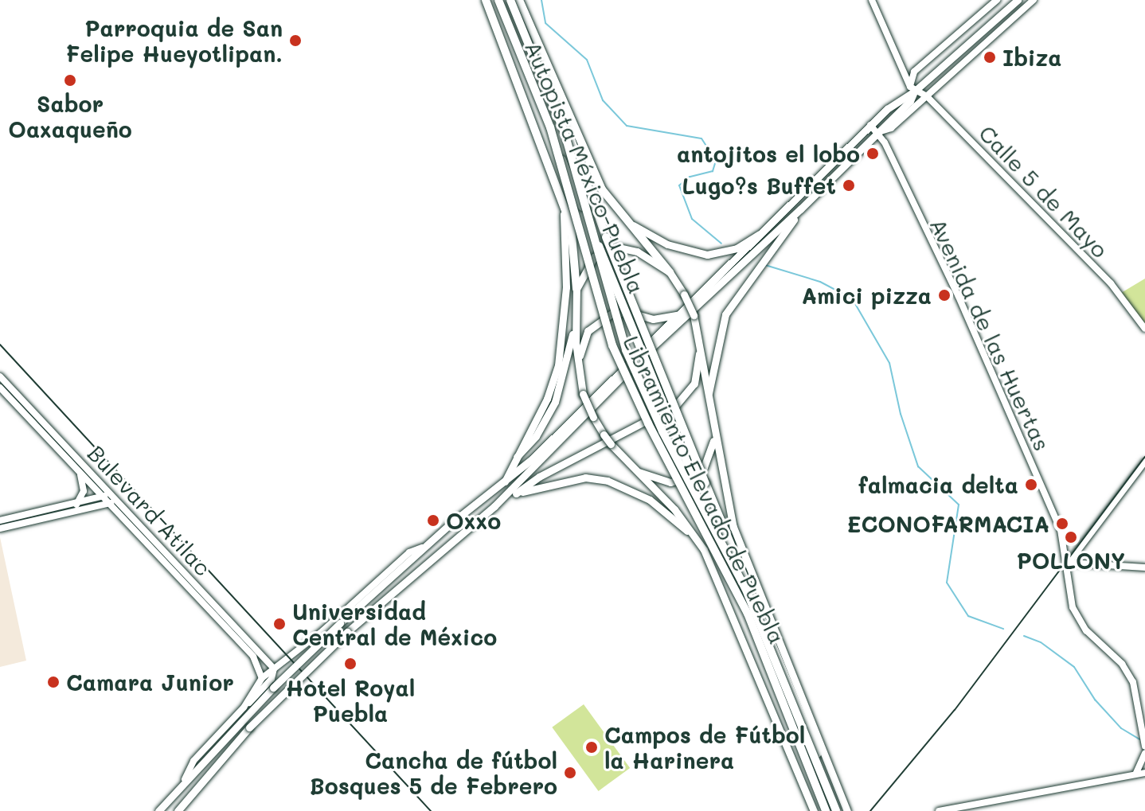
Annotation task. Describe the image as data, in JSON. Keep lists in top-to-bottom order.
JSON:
{
  "streets": {
    "highway": ["Autopista México-Puebla", "Libramiento Elevado de Puebla"],
    "street": ["Calle 5 de Mayo", "Avenida de las Huertas", "Bulevard Atilac"]
  },
  "crossings": [
    ["Autopista México-Puebla", "Libramiento Elevado de Puebla"]
  ],
  "places": [
    "Parroquia de San Felipe Hueyotlipan.",
    "Ibiza",
    "Sabor Oaxaqueño",
    "antojitos el lobo",
    "Lugo?s Buffet",
    "Amici pizza",
    "falmacia delta",
    "Oxxo",
    "ECONOFARMACIA",
    "POLLONY",
    "Universidad Central de México",
    "Hotel Royal Puebla",
    "Camara Junior",
    "Campos de Fútbol la Harinera",
    "Cancha de fútbol Bosques 5 de Febrero"
  ]
}
